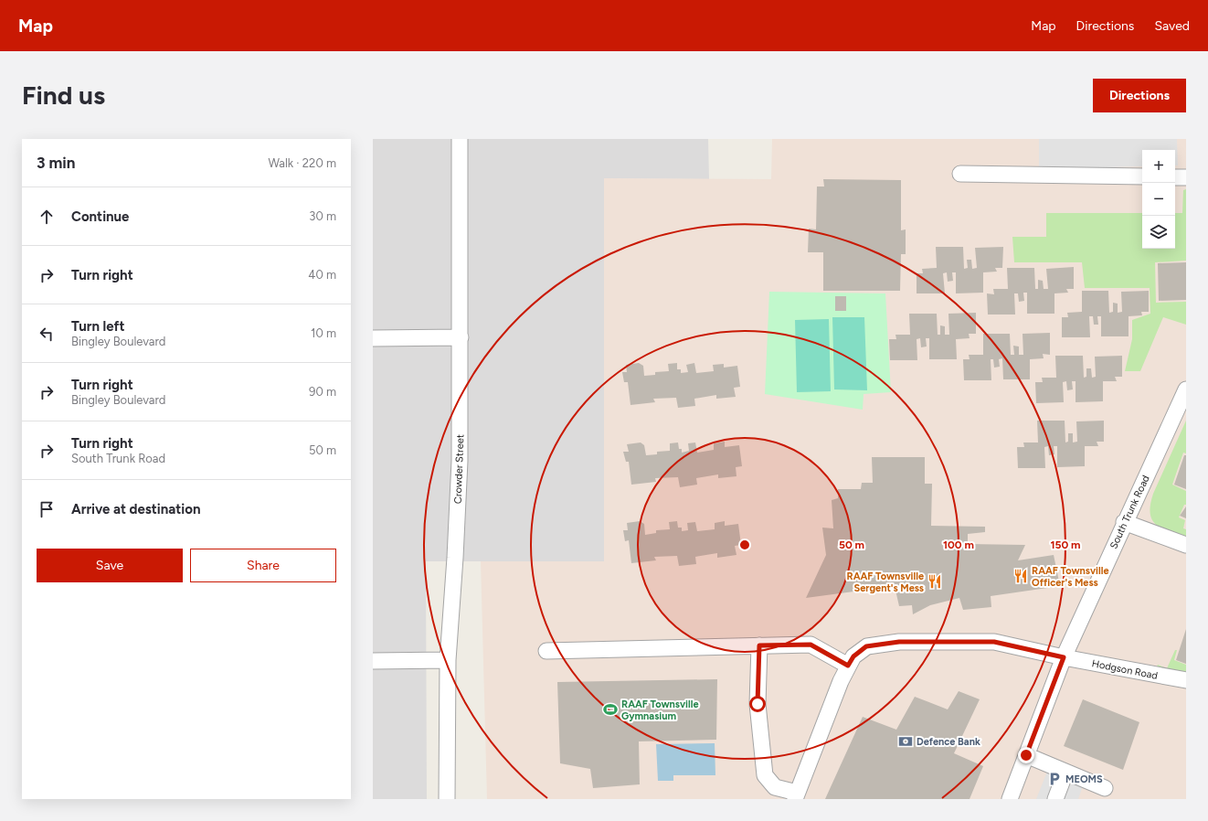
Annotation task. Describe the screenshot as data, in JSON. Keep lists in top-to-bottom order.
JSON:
{
  "streets": {
    "street": ["Crowder Street", "South Trunk Road", "Hodgson Road"]
  },
  "crossings": [
    ["South Trunk Road", "Hodgson Road"]
  ],
  "places": {
    "restaurant": ["RAAF Townsville Officer's Mess", "RAAF Townsville Sergent's Mess"],
    "sports": ["RAAF Townsville Gymnasium"],
    "bank": ["Defence Bank"],
    "parking": ["MEOMS"]
  },
  "page": {
    "header": "Map",
    "nav": ["Map", "Directions", "Saved"],
    "buttons": [
      "Directions",
      ["Save", "Share"]
    ],
    "title": "Find us",
    "heading": ["3 min", "Walk · 220 m"],
    "map_buttons": ["+", "−"],
    "list": [
      ["Continue", "30 m"],
      ["Turn right", "40 m"],
      ["Turn left", "Bingley Boulevard", "10 m"],
      ["Turn right", "Bingley Boulevard", "90 m"],
      ["Turn right", "South Trunk Road", "50 m"],
      "Arrive at destination"
    ]
  },
  "rings": ["50 m", "100 m", "150 m"]
}
